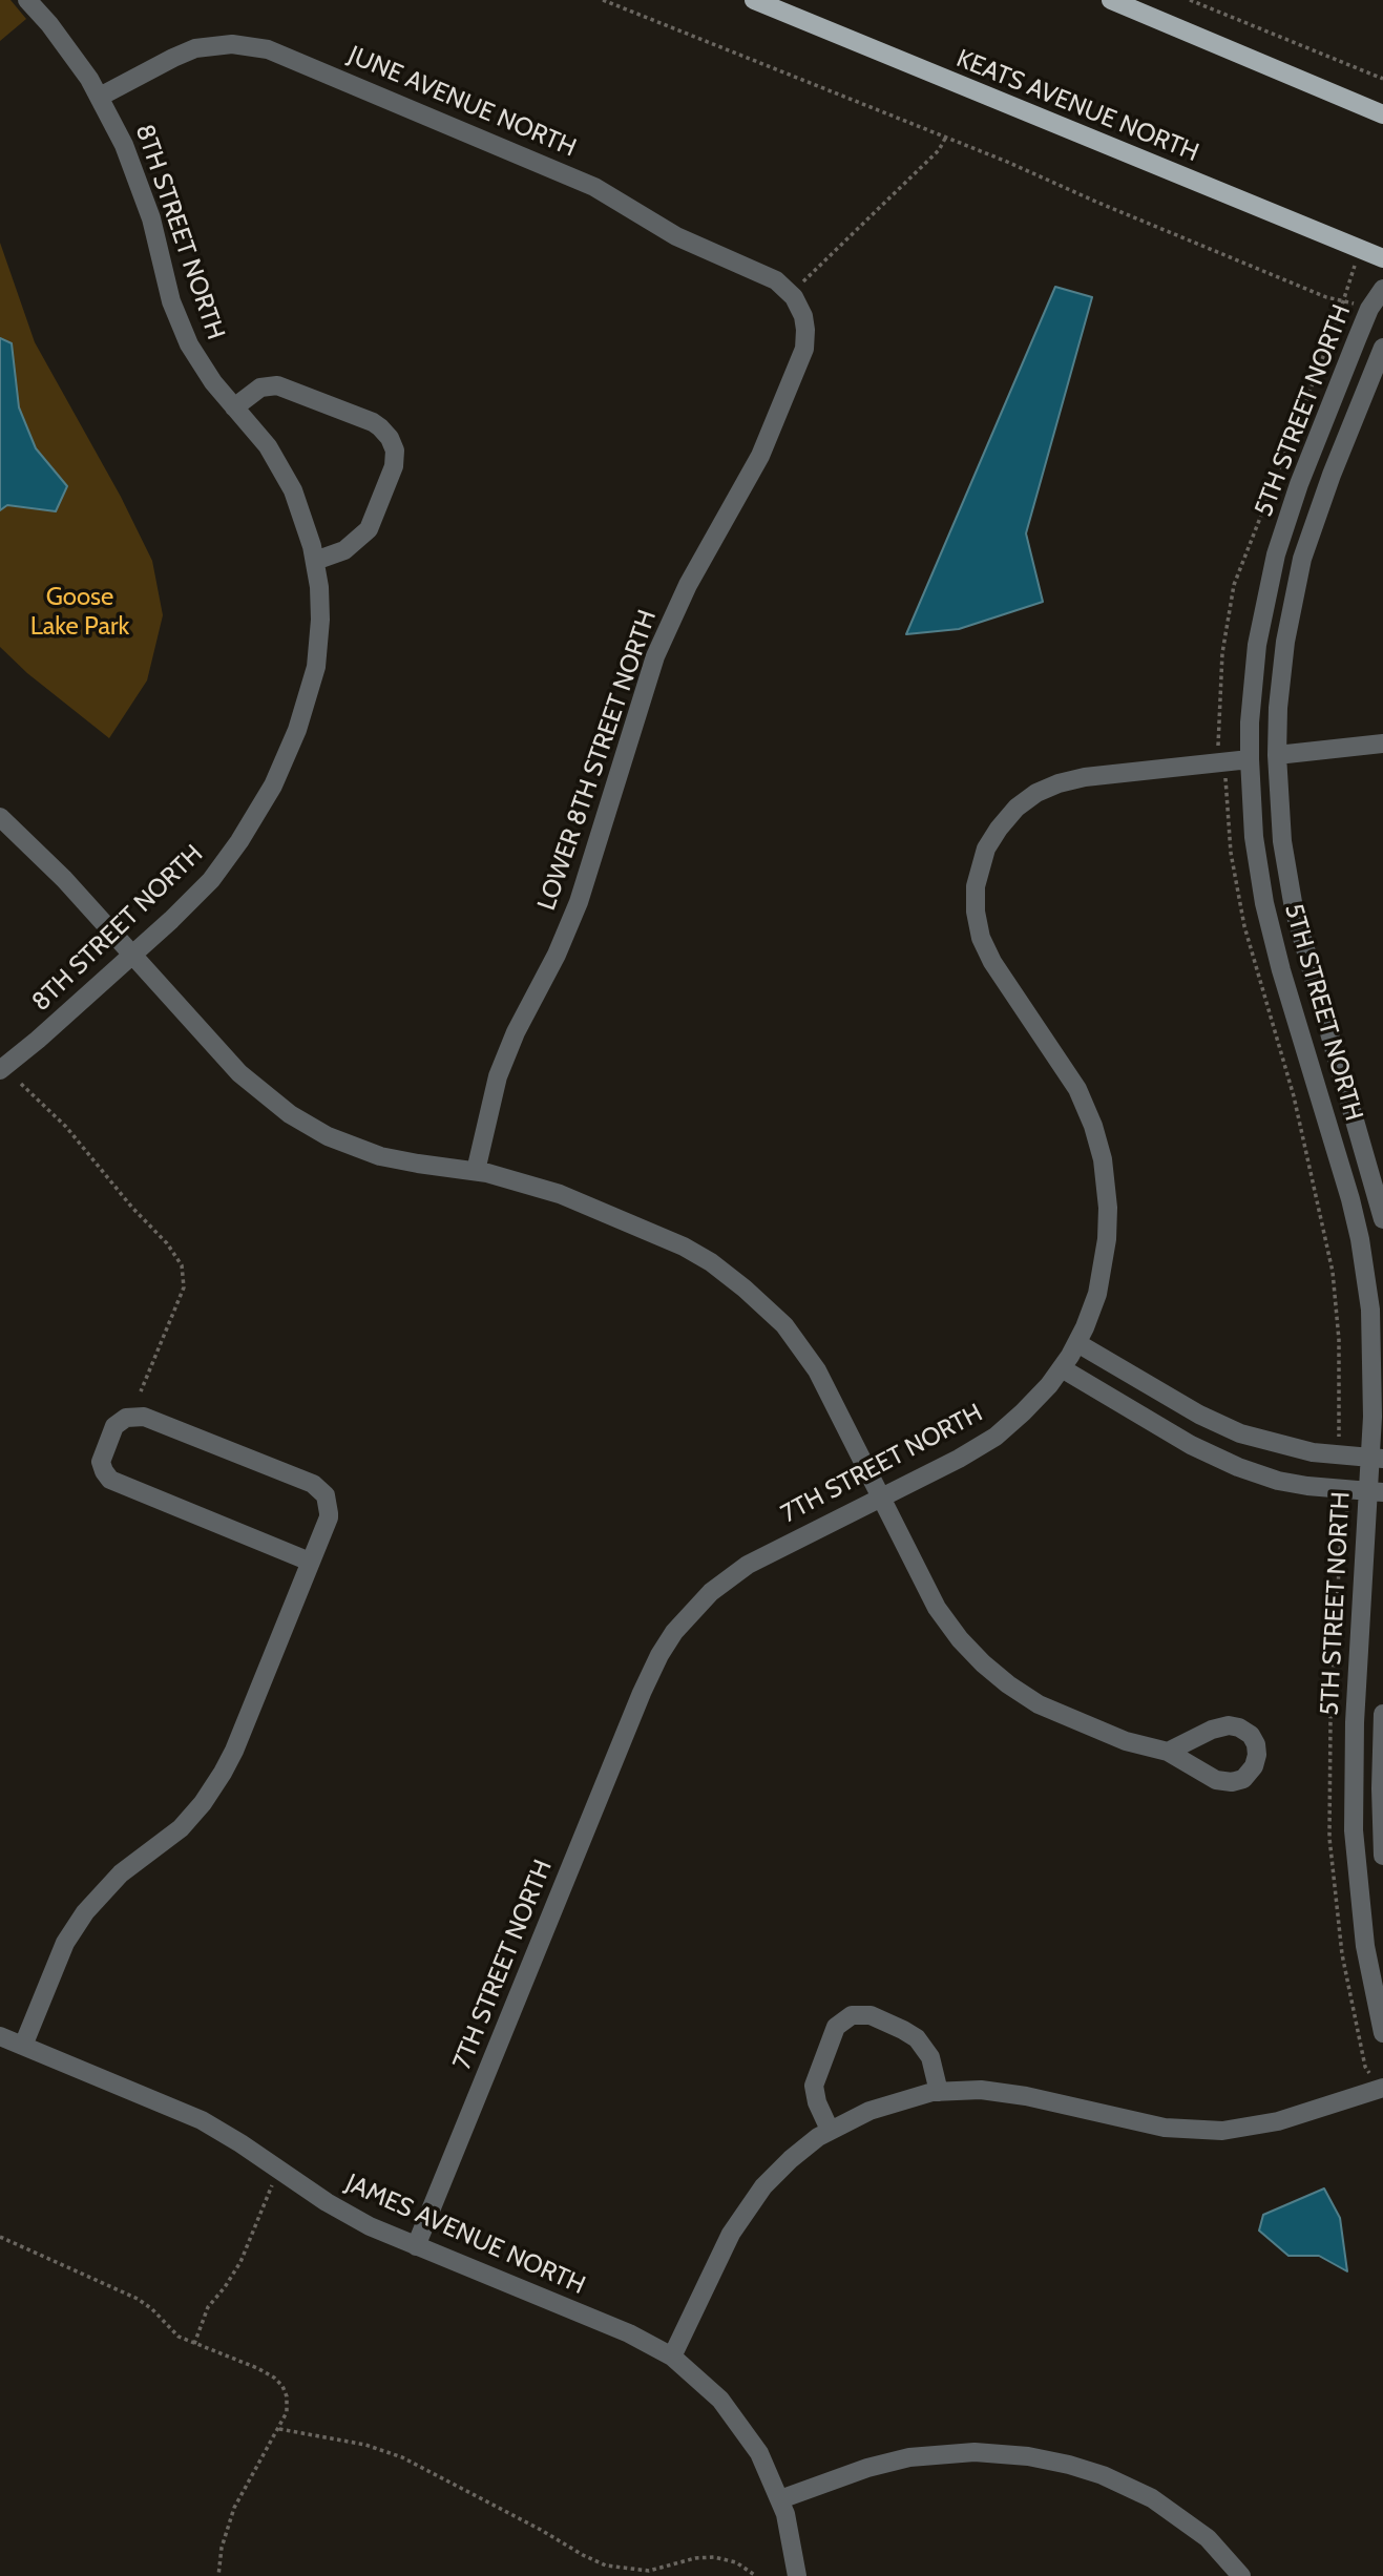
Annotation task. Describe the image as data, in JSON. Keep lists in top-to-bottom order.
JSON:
{
  "streets": {
    "main road": ["KEATS AVENUE NORTH"],
    "street": [
      "JUNE AVENUE NORTH",
      "8TH STREET NORTH",
      "5TH STREET NORTH",
      "LOWER 8TH STREET NORTH",
      "7TH STREET NORTH",
      "JAMES AVENUE NORTH"
    ]
  },
  "crossings": [
    ["JUNE AVENUE NORTH", "8TH STREET NORTH"],
    ["JUNE AVENUE NORTH", "LOWER 8TH STREET NORTH"],
    ["5TH STREET NORTH", "7TH STREET NORTH"],
    ["7TH STREET NORTH", "JAMES AVENUE NORTH"]
  ],
  "parks": ["Goose Lake Park"]
}
